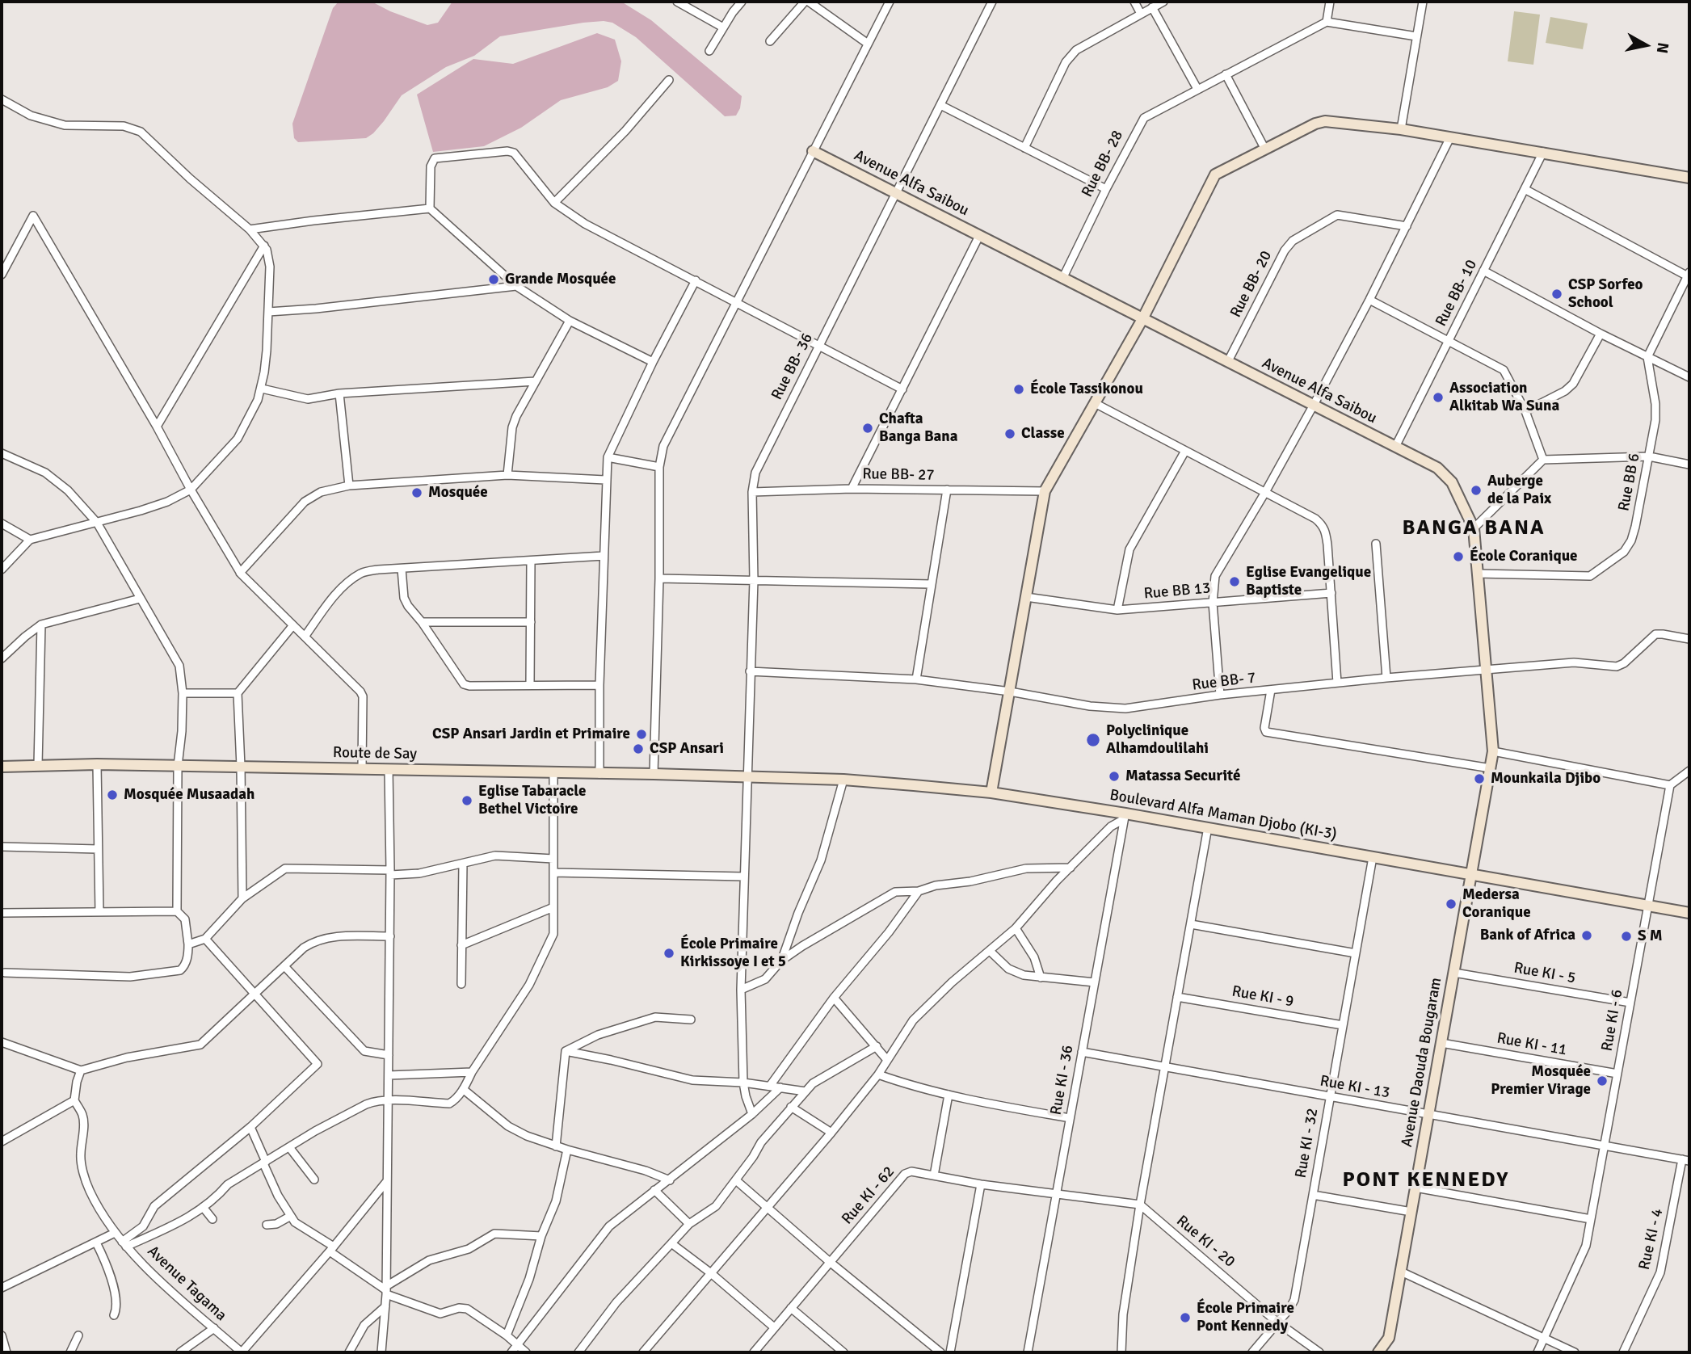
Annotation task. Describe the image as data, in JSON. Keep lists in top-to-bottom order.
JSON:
{
  "streets": {
    "street": [
      "Rue BB- 28",
      "Avenue Alfa Saibou",
      "Rue BB- 20",
      "Rue BB- 10",
      "Rue BB- 36",
      "Rue BB- 27",
      "Rue BB 6",
      "Rue BB 13",
      "Rue BB- 7",
      "Route de Say",
      "Boulevard Alfa Maman Djobo (KI-3)",
      "Rue KI - 5",
      "Rue KI - 9",
      "Rue KI - 6",
      "Rue KI - 11",
      "Avenue Daouda Bougaram",
      "Rue KI - 36",
      "Rue KI - 13",
      "Rue KI - 32",
      "Rue KI - 62",
      "Rue KI - 4",
      "Rue KI - 20",
      "Avenue Tagama"
    ]
  },
  "crossings": [
    ["Rue BB- 28", "Avenue Alfa Saibou"],
    ["Avenue Alfa Saibou", "Rue BB- 20"],
    ["Avenue Alfa Saibou", "Rue BB- 10"],
    ["Avenue Alfa Saibou", "Rue BB- 36"],
    ["Avenue Alfa Saibou", "Rue BB 6"],
    ["Avenue Alfa Saibou", "Rue BB- 7"],
    ["Avenue Alfa Saibou", "Boulevard Alfa Maman Djobo (KI-3)"],
    ["Avenue Alfa Saibou", "Avenue Daouda Bougaram"],
    ["Rue BB- 36", "Rue BB- 27"],
    ["Rue BB- 36", "Rue BB- 7"],
    ["Rue BB- 36", "Route de Say"],
    ["Rue BB- 36", "Boulevard Alfa Maman Djobo (KI-3)"],
    ["Route de Say", "Boulevard Alfa Maman Djobo (KI-3)"],
    ["Boulevard Alfa Maman Djobo (KI-3)", "Rue KI - 6"],
    ["Boulevard Alfa Maman Djobo (KI-3)", "Avenue Daouda Bougaram"],
    ["Boulevard Alfa Maman Djobo (KI-3)", "Rue KI - 36"],
    ["Boulevard Alfa Maman Djobo (KI-3)", "Rue KI - 32"],
    ["Rue KI - 5", "Rue KI - 6"],
    ["Rue KI - 5", "Avenue Daouda Bougaram"],
    ["Rue KI - 9", "Rue KI - 32"],
    ["Rue KI - 6", "Rue KI - 11"],
    ["Rue KI - 6", "Rue KI - 13"],
    ["Rue KI - 11", "Avenue Daouda Bougaram"],
    ["Avenue Daouda Bougaram", "Rue KI - 13"],
    ["Rue KI - 36", "Rue KI - 13"],
    ["Rue KI - 36", "Rue KI - 62"],
    ["Rue KI - 13", "Rue KI - 32"],
    ["Rue KI - 13", "Rue KI - 4"],
    ["Rue KI - 32", "Rue KI - 20"]
  ],
  "districts": ["BANGA BANA", "PONT KENNEDY"],
  "places": [
    "Grande Mosquée",
    "CSP Sorfeo School",
    "École Tassikonou",
    "Association Alkitab Wa Suna",
    "Chafta Banga Bana",
    "Classe",
    "Auberge de la Paix",
    "Mosquée",
    "École Coranique",
    "Eglise Evangelique Baptiste",
    "CSP Ansari Jardin et Primaire",
    "Polyclinique Alhamdoulilahi",
    "CSP Ansari",
    "Matassa Securité",
    "Mounkaila Djibo",
    "Mosquée Musaadah",
    "Eglise Tabaracle Bethel Victoire",
    "Medersa Coranique",
    "Bank of Africa",
    "S M",
    "École Primaire Kirkissoye I et 5",
    "Mosquée Premier Virage",
    "École Primaire Pont Kennedy"
  ],
  "north": "right"
}
